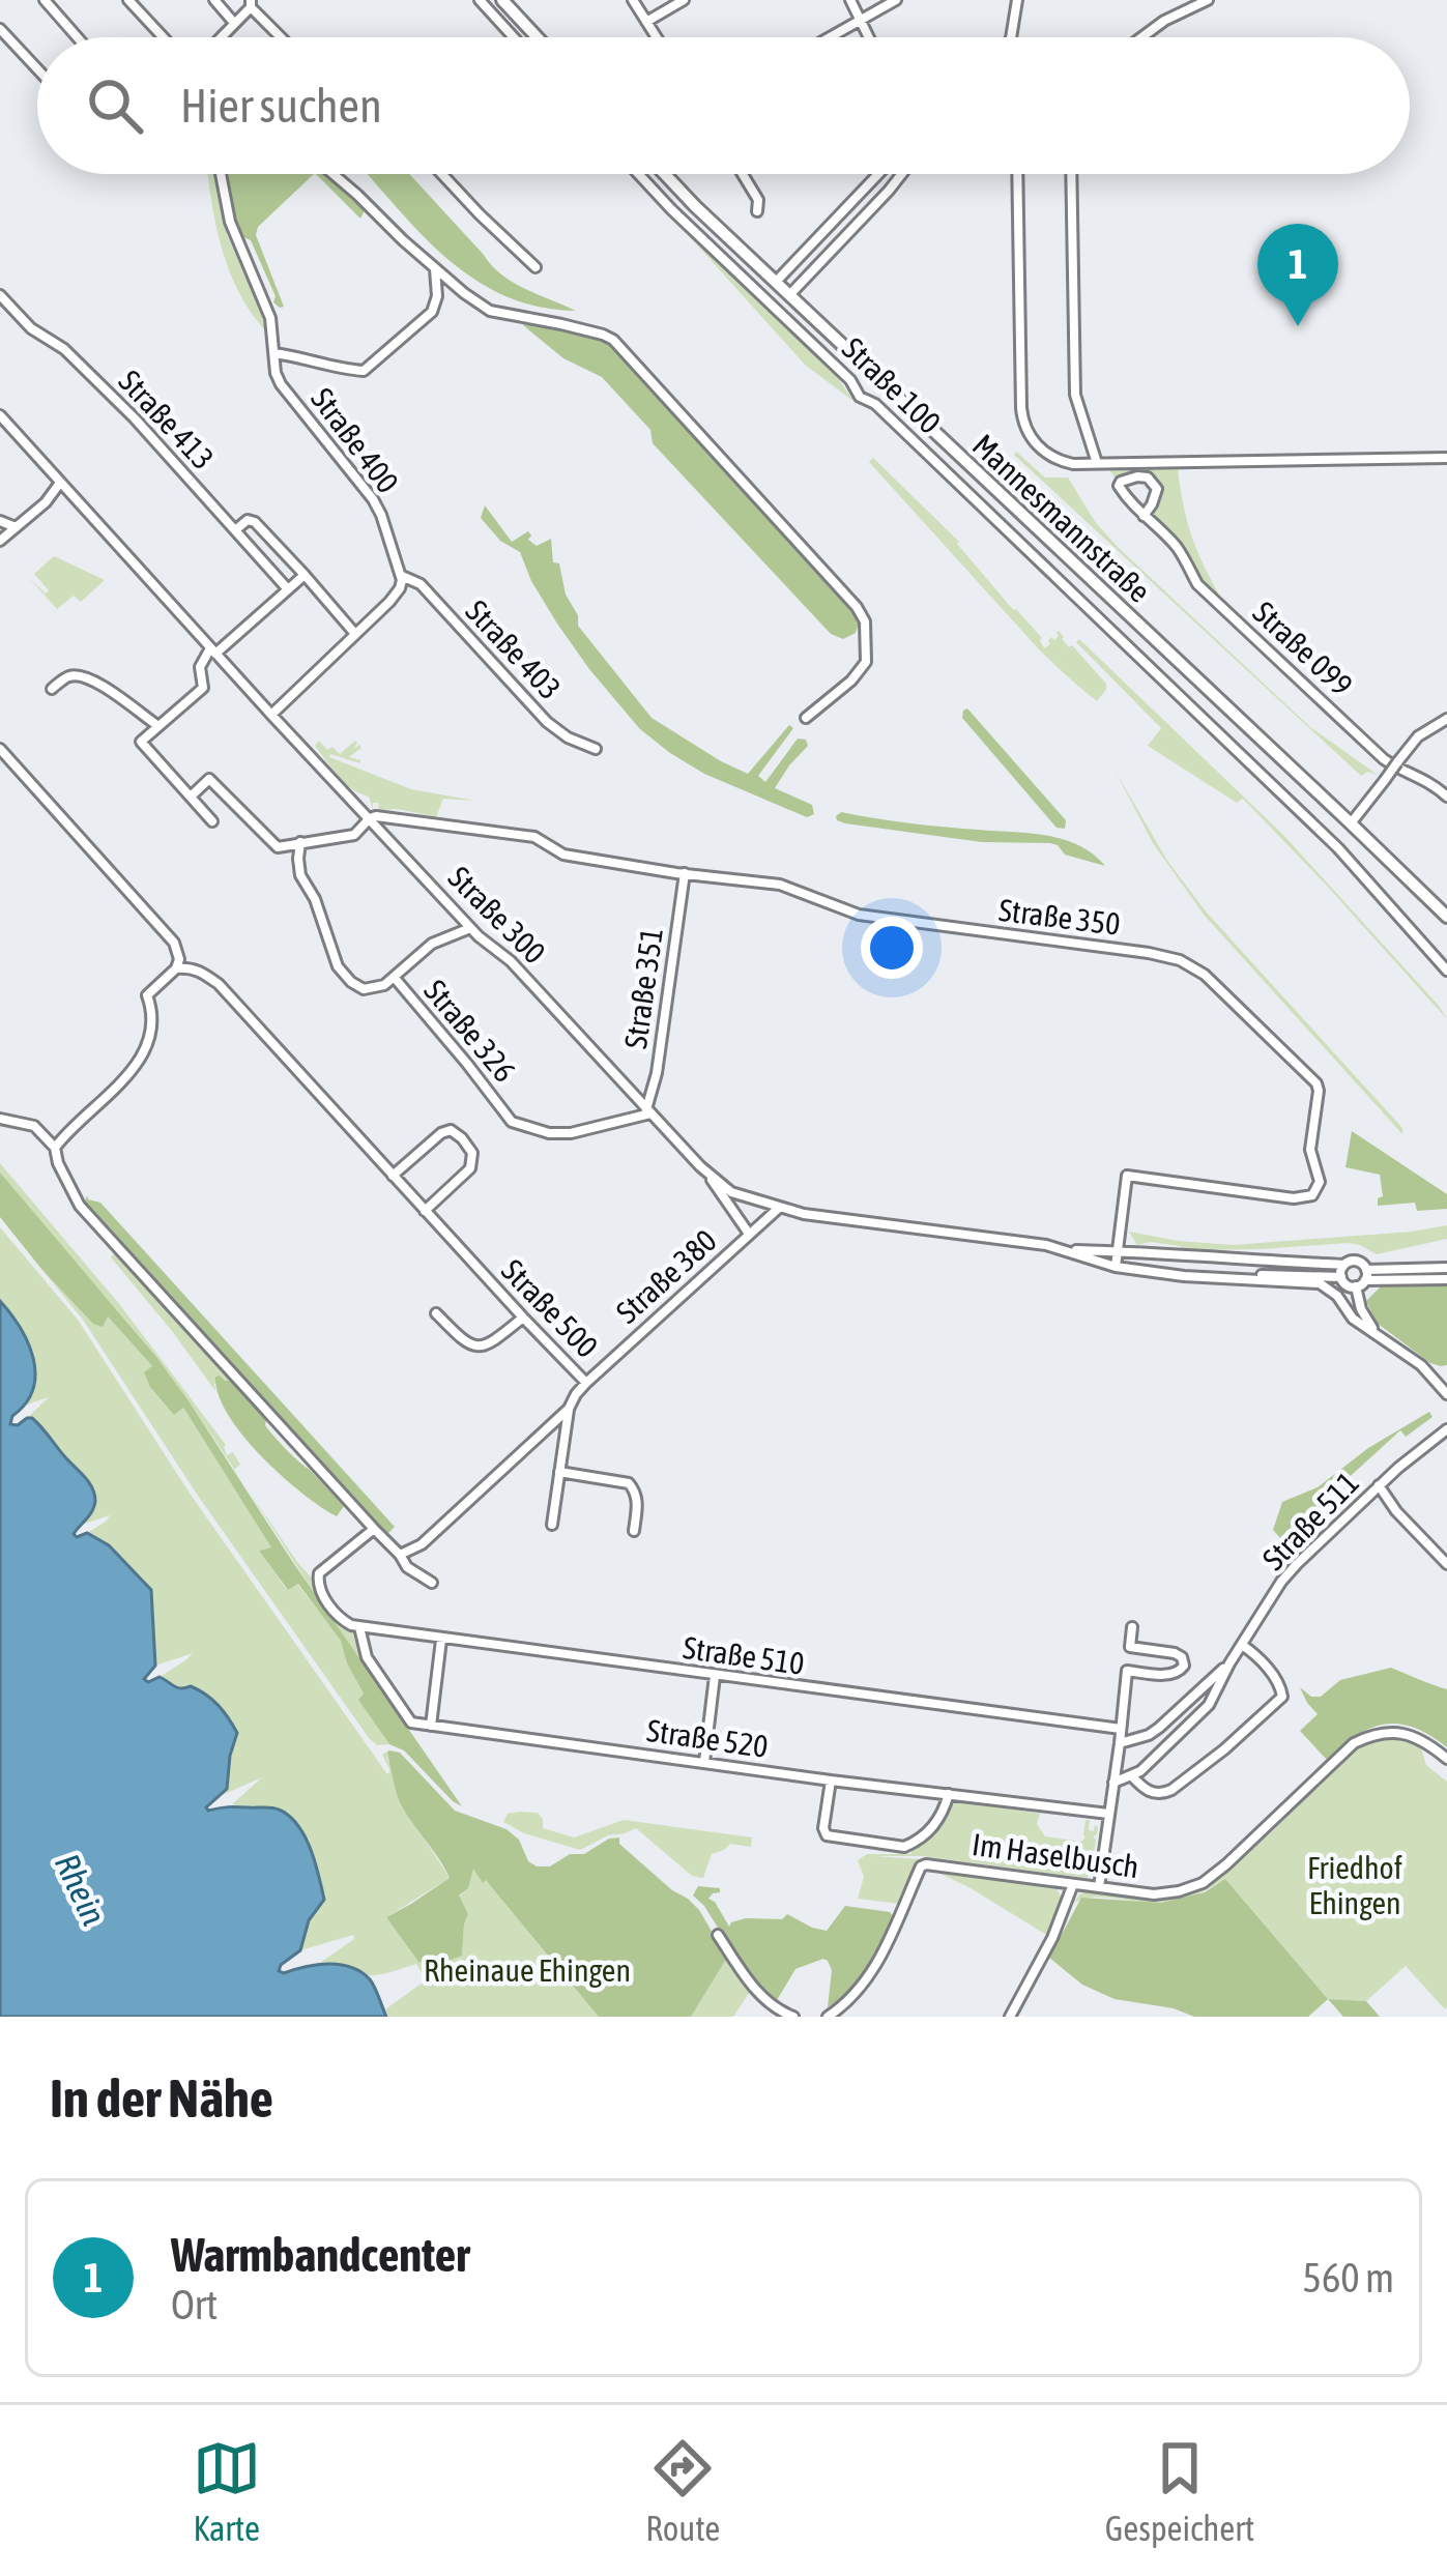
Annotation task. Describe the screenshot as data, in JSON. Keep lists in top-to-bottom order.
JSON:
{
  "streets": {
    "main road": ["Mannesmannstraße"],
    "street": [
      "Straße 100",
      "Straße 413",
      "Straße 400",
      "Straße 099",
      "Straße 403",
      "Straße 300",
      "Straße 350",
      "Straße 351",
      "Straße 326",
      "Straße 380",
      "Straße 500",
      "Straße 511",
      "Straße 510",
      "Straße 520",
      "Im Haselbusch"
    ]
  },
  "crossings": [
    ["Straße 400", "Straße 403"],
    ["Straße 300", "Straße 350"],
    ["Straße 300", "Straße 351"],
    ["Straße 300", "Straße 326"],
    ["Straße 300", "Straße 380"],
    ["Straße 350", "Straße 351"],
    ["Straße 351", "Straße 326"],
    ["Straße 380", "Straße 500"]
  ],
  "water": ["Rhein"],
  "parks": ["Friedhof Ehingen", "Rheinaue Ehingen"],
  "page": {
    "search": "Hier suchen",
    "pins": "1",
    "heading": "In der Nähe",
    "list": [
      {
        "mark": "1",
        "name": "Warmbandcenter",
        "note": "Ort",
        "value": "560 m"
      }
    ],
    "nav": ["Karte", "Route", "Gespeichert"]
  }
}
